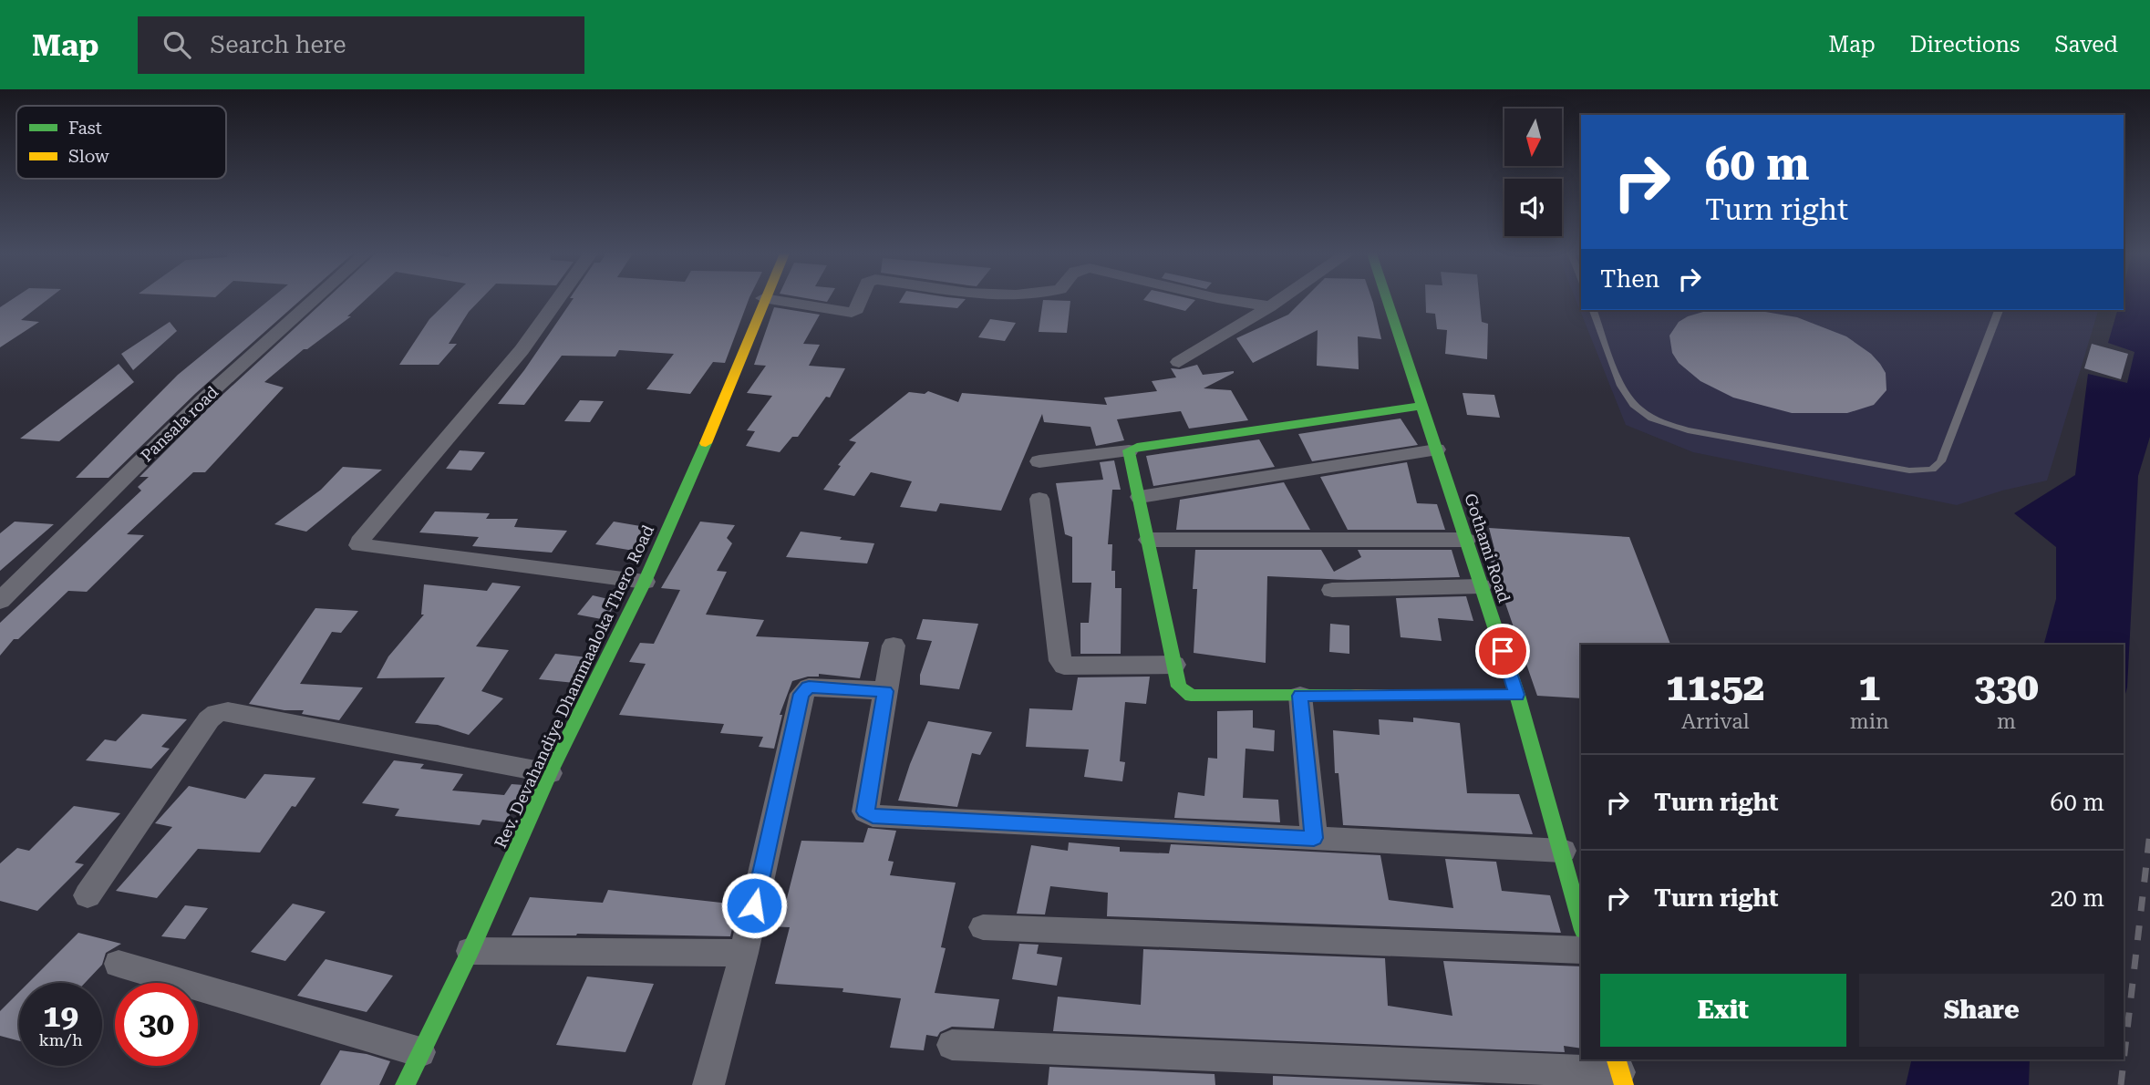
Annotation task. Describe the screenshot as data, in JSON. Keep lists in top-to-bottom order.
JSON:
{
  "streets": {
    "street": ["Pansala road", "Gothami Road", "Rev. Devahandiye Dhammaaloka Thero Road"]
  },
  "legend": ["Fast", "Slow"],
  "north": "bottom",
  "page": {
    "header": "Map",
    "search": "Search here",
    "nav": ["Map", "Directions", "Saved"],
    "turn": ["60 m", "Turn right"],
    "then": "Then",
    "eta": [
      "11:52",
      "Arrival",
      "1",
      "min",
      "330",
      "m"
    ],
    "list": [
      {
        "name": "Turn right",
        "value": "60 m"
      },
      {
        "name": "Turn right",
        "value": "20 m"
      }
    ],
    "buttons": ["Exit", "Share"],
    "speed": "19 km/h",
    "limit": "30"
  }
}
